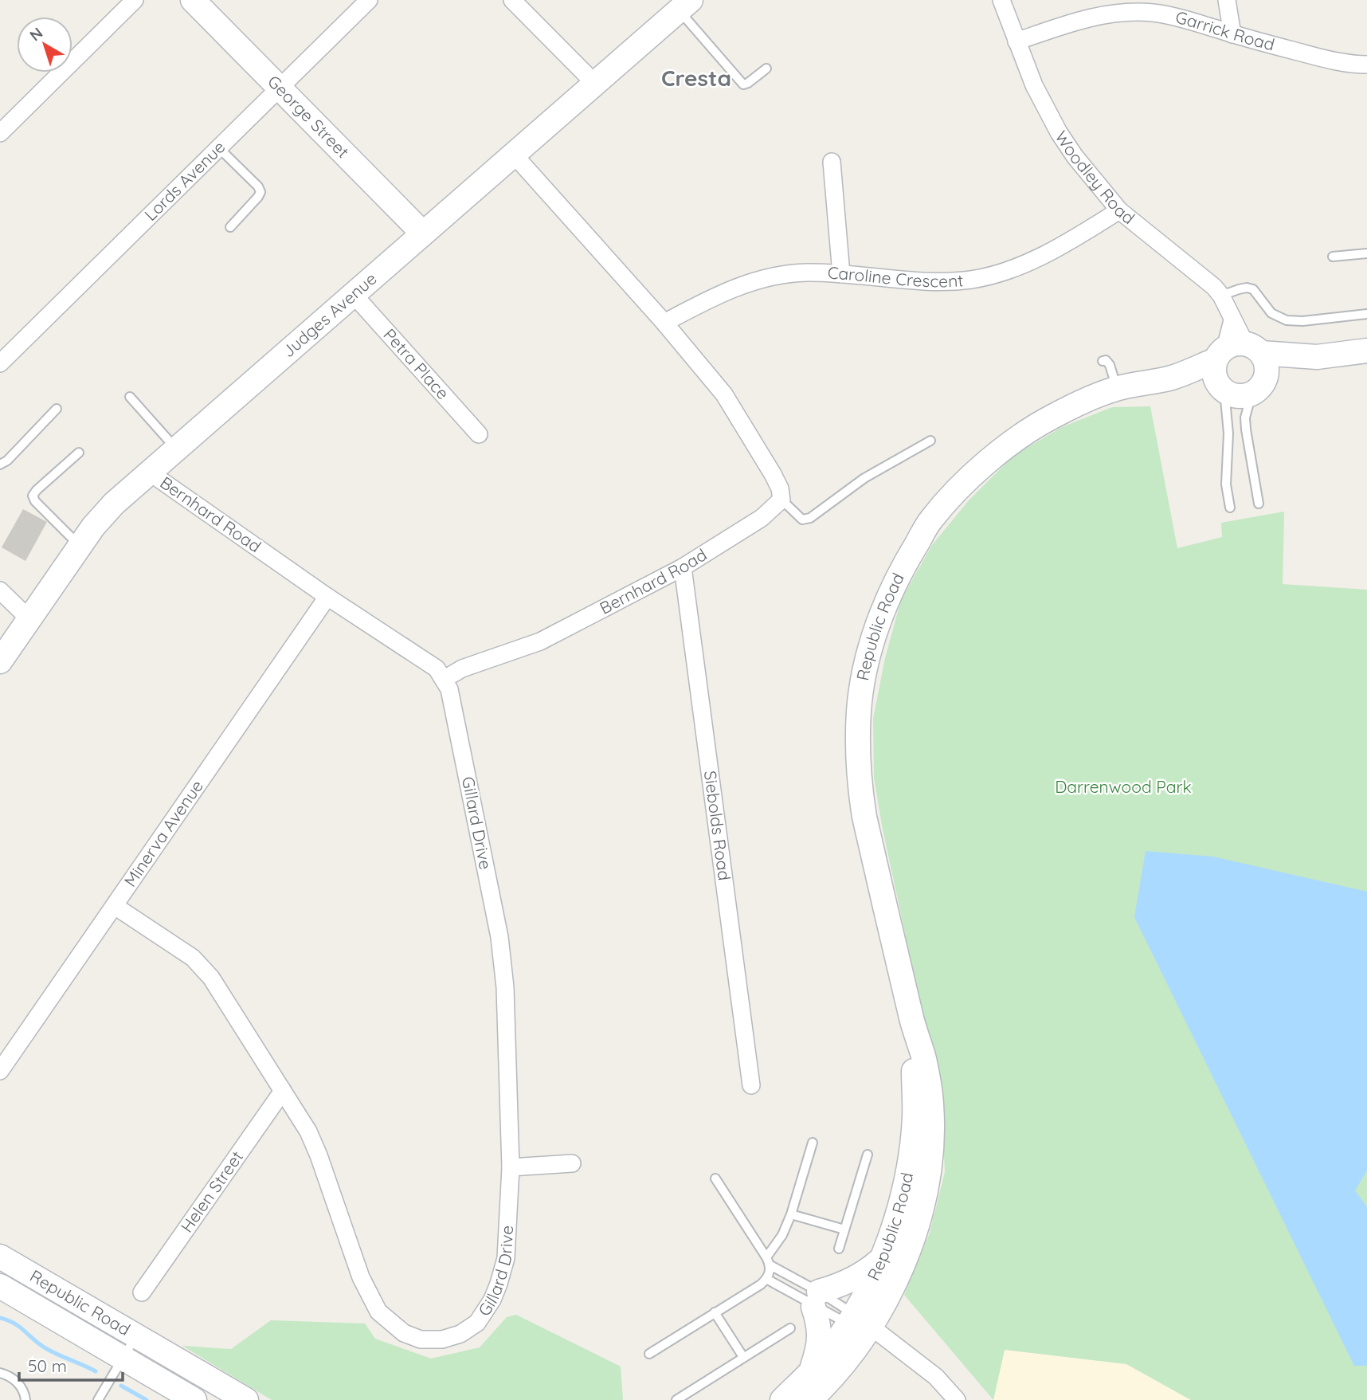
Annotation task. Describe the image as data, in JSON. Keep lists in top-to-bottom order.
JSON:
{
  "streets": {
    "main road": ["George Street", "Judges Avenue", "Republic Road"],
    "street": [
      "Garrick Road",
      "Woodley Road",
      "Lords Avenue",
      "Caroline Crescent",
      "Petra Place",
      "Bernhard Road",
      "Gillard Drive",
      "Siebolds Road",
      "Minerva Avenue",
      "Helen Street"
    ]
  },
  "crossings": [
    ["Garrick Road", "Woodley Road"],
    ["George Street", "Lords Avenue"],
    ["George Street", "Judges Avenue"],
    ["Woodley Road", "Caroline Crescent"],
    ["Woodley Road", "Republic Road"],
    ["Judges Avenue", "Petra Place"],
    ["Judges Avenue", "Bernhard Road"],
    ["Bernhard Road", "Gillard Drive"],
    ["Bernhard Road", "Siebolds Road"],
    ["Bernhard Road", "Minerva Avenue"],
    ["Gillard Drive", "Minerva Avenue"],
    ["Gillard Drive", "Helen Street"]
  ],
  "districts": ["Cresta"],
  "parks": ["Darrenwood Park"],
  "scale_bar": "50 m",
  "north": "top left"
}
